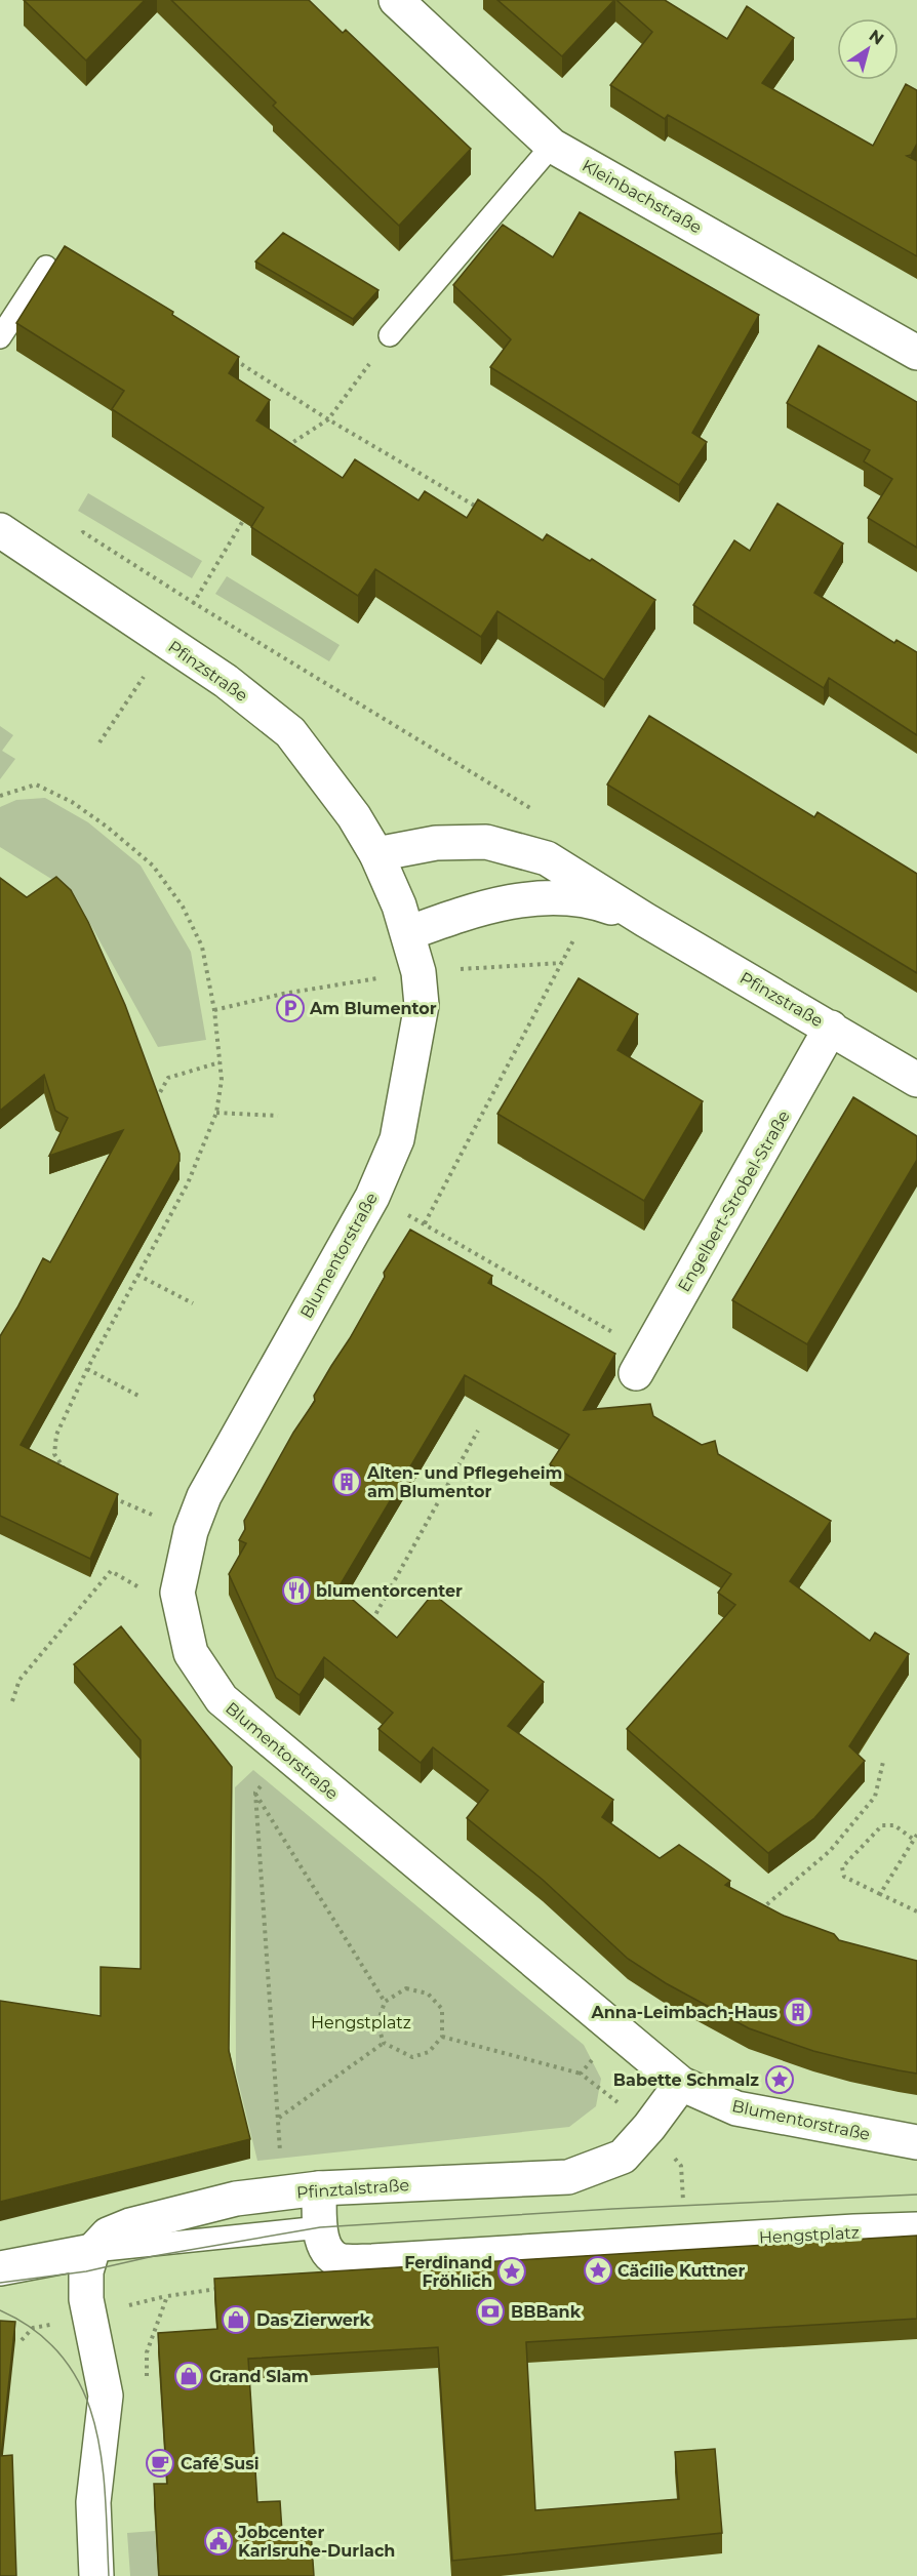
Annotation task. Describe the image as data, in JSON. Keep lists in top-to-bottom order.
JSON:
{
  "streets": {
    "main road": [
      "Kleinbachstraße",
      "Pfinzstraße",
      "Engelbert-Strobel-Straße",
      "Blumentorstraße",
      "Pfinztalstraße",
      "Hengstplatz"
    ]
  },
  "crossings": [
    ["Pfinzstraße", "Engelbert-Strobel-Straße"],
    ["Pfinzstraße", "Blumentorstraße"],
    ["Blumentorstraße", "Pfinztalstraße"],
    ["Pfinztalstraße", "Hengstplatz"]
  ],
  "parks": ["Hengstplatz"],
  "places": {
    "parking": ["Am Blumentor"],
    "building": ["Alten- und Pflegeheim am Blumentor", "Anna-Leimbach-Haus"],
    "restaurant": ["blumentorcenter"],
    "place": ["Babette Schmalz", "Cäcilie Kuttner", "Ferdinand Fröhlich"],
    "bank": ["BBBank"],
    "shop": ["Das Zierwerk", "Grand Slam"],
    "cafe": ["Café Susi"],
    "public building": ["Jobcenter Karlsruhe-Durlach"]
  },
  "north": "top right"
}
